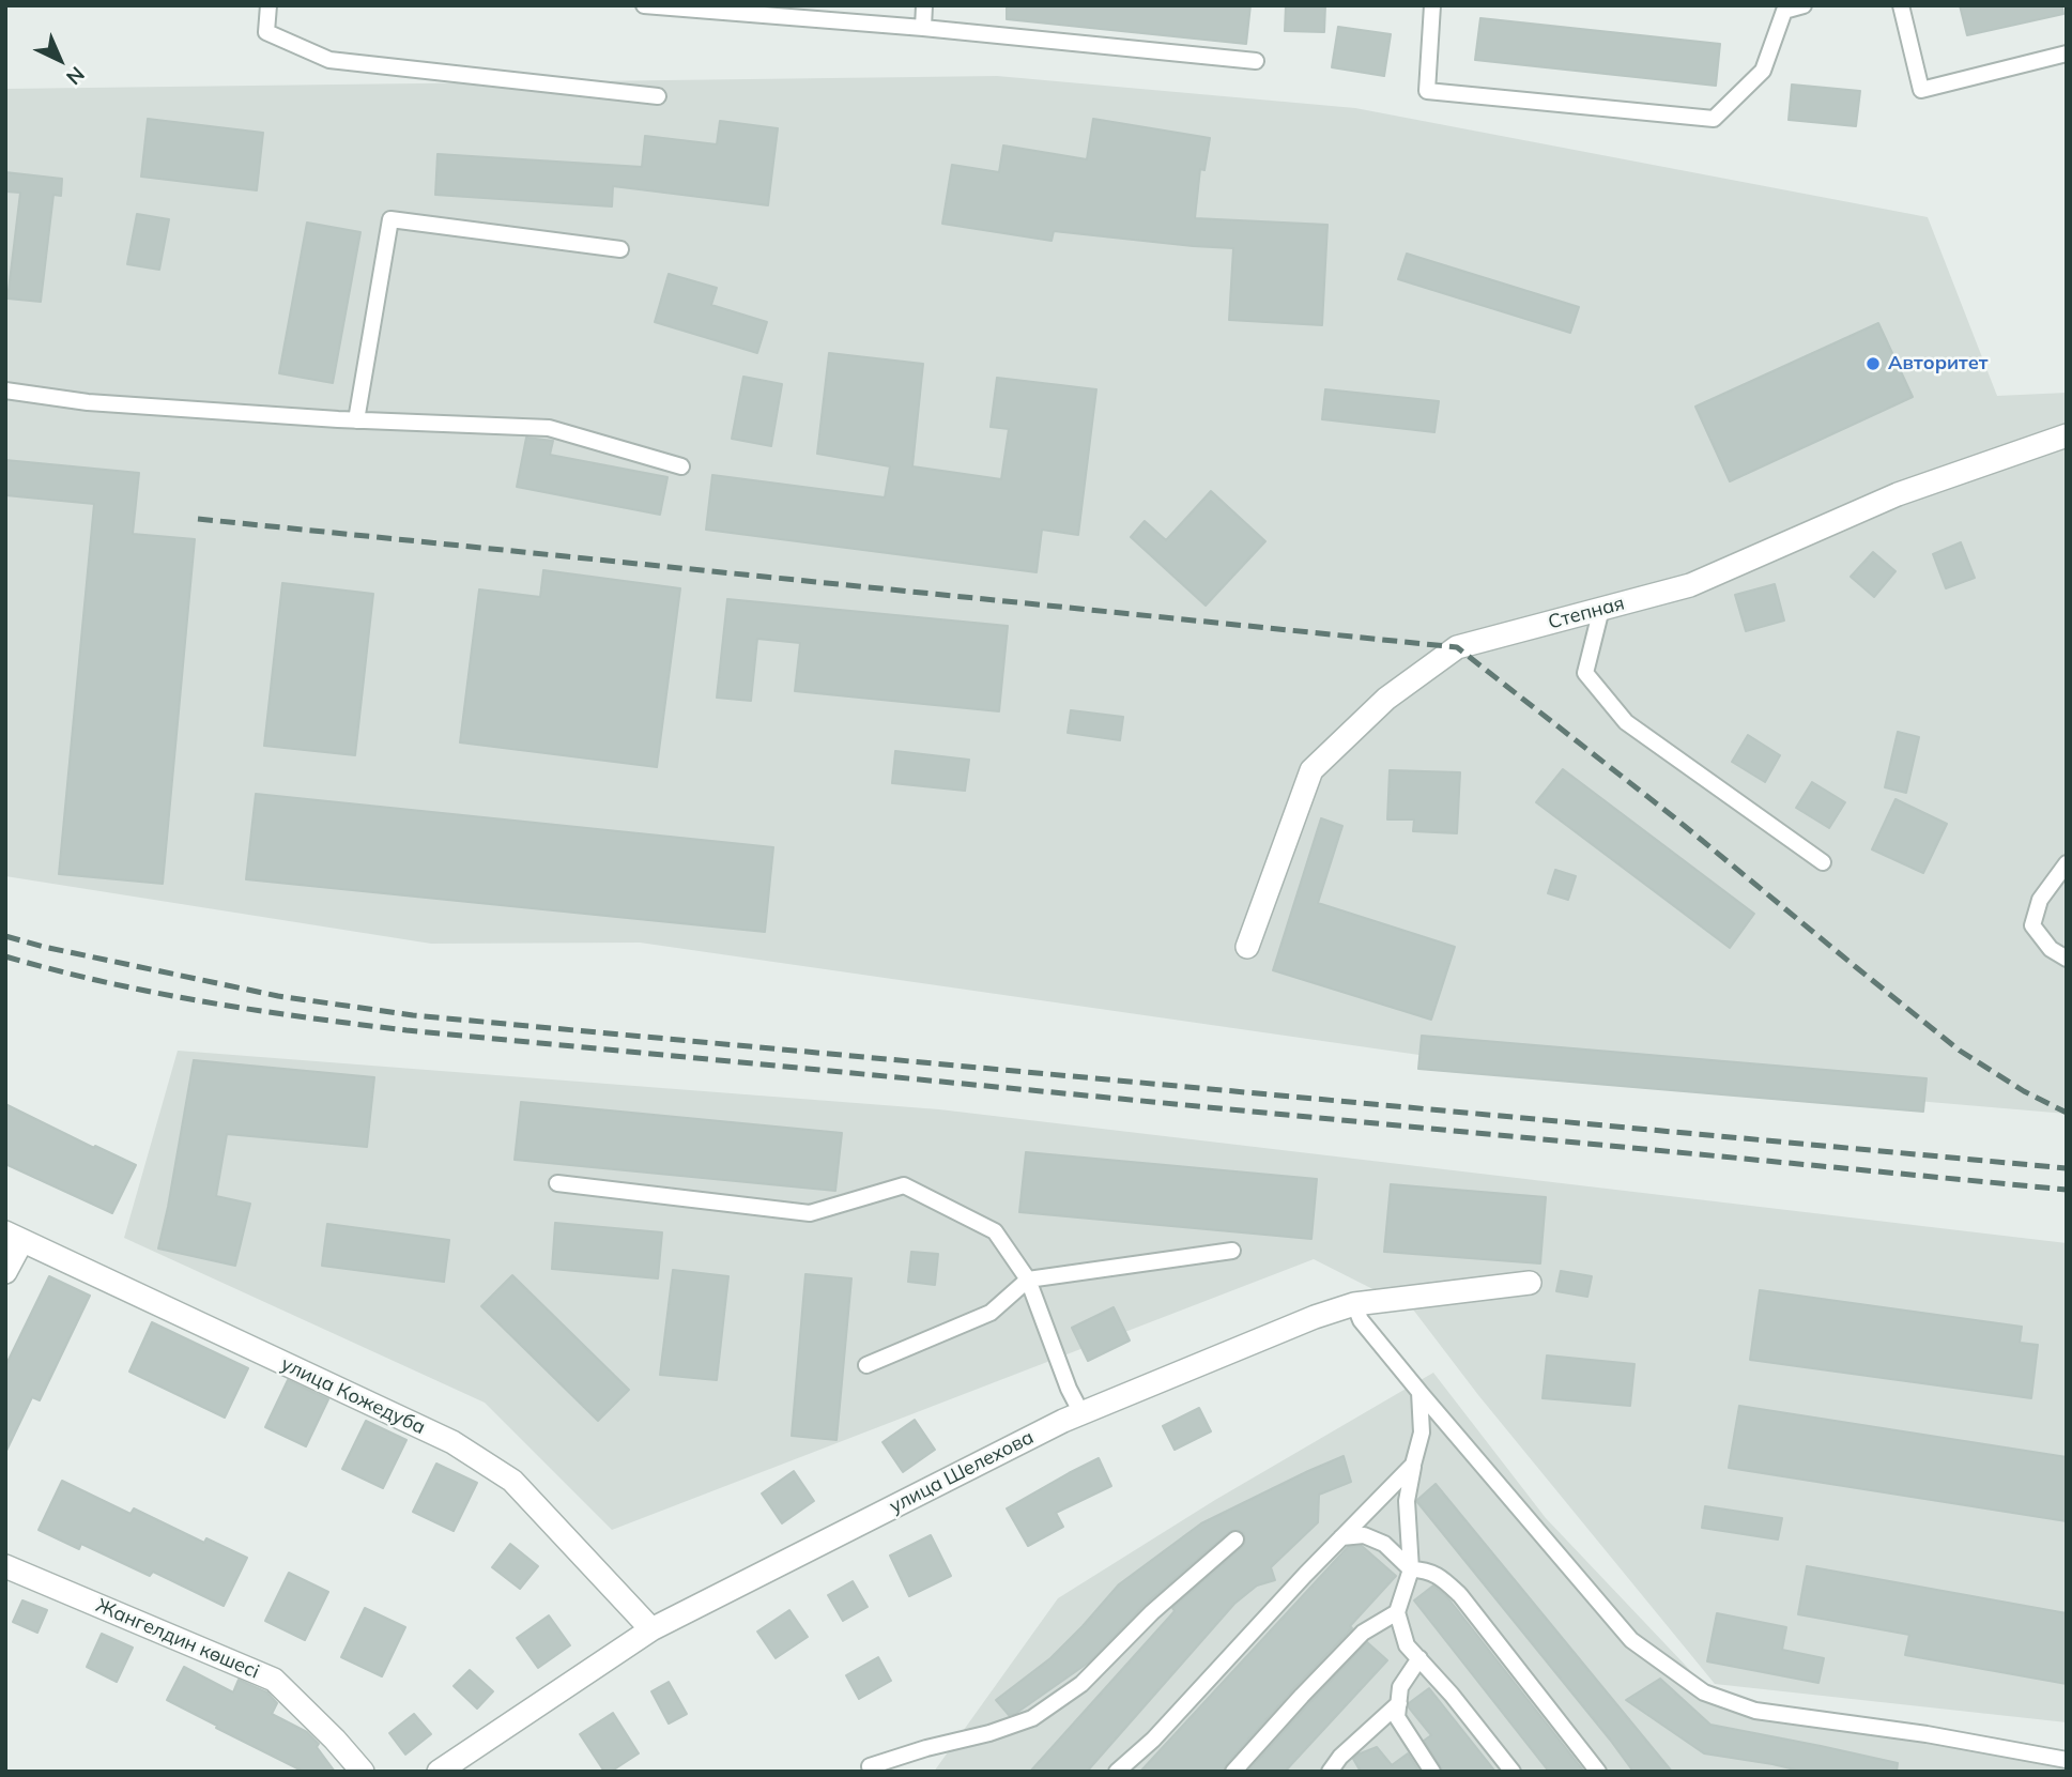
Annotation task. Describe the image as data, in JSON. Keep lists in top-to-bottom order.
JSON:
{
  "streets": {
    "street": [
      "Степная",
      "улица Кожедуба",
      "улица Шелехова",
      "Жангелдин көшесі"
    ]
  },
  "crossings": [
    ["улица Кожедуба", "улица Шелехова"]
  ],
  "places": ["Авторитет"],
  "north": "bottom right"
}
